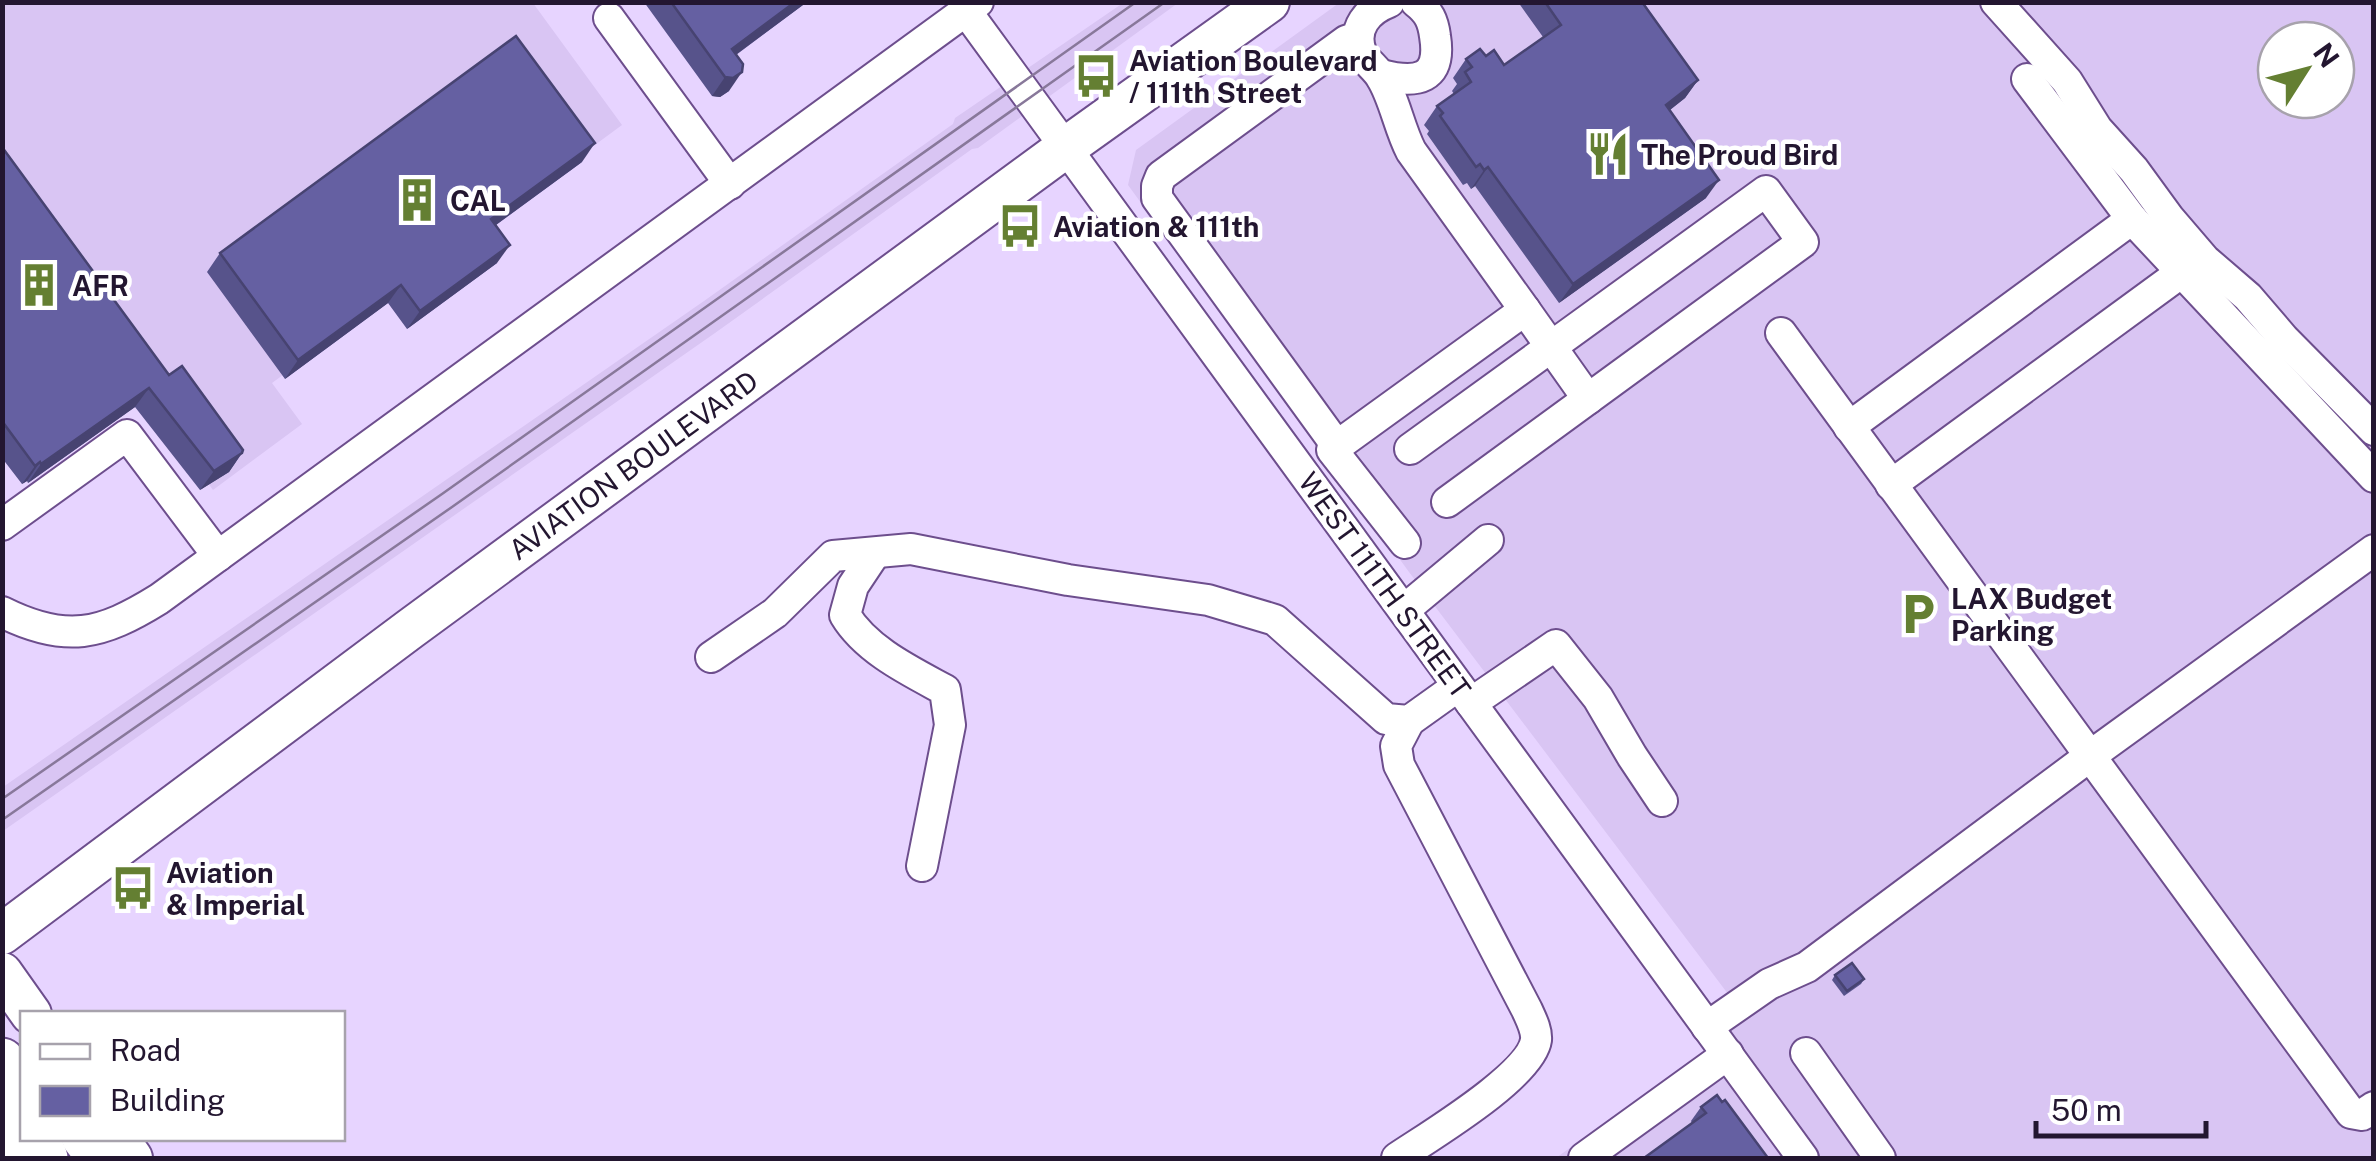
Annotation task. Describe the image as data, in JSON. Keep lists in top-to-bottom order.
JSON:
{
  "streets": {
    "main road": ["AVIATION BOULEVARD"],
    "street": ["WEST 111TH STREET"]
  },
  "crossings": [
    ["AVIATION BOULEVARD", "WEST 111TH STREET"]
  ],
  "places": {
    "bus stop": ["Aviation Boulevard / 111th Street", "Aviation & 111th", "Aviation & Imperial"],
    "restaurant": ["The Proud Bird"],
    "building": ["CAL", "AFR"],
    "parking": ["LAX Budget Parking"]
  },
  "legend": ["Road", "Building"],
  "scale_bar": "50 m",
  "north": "top right"
}
